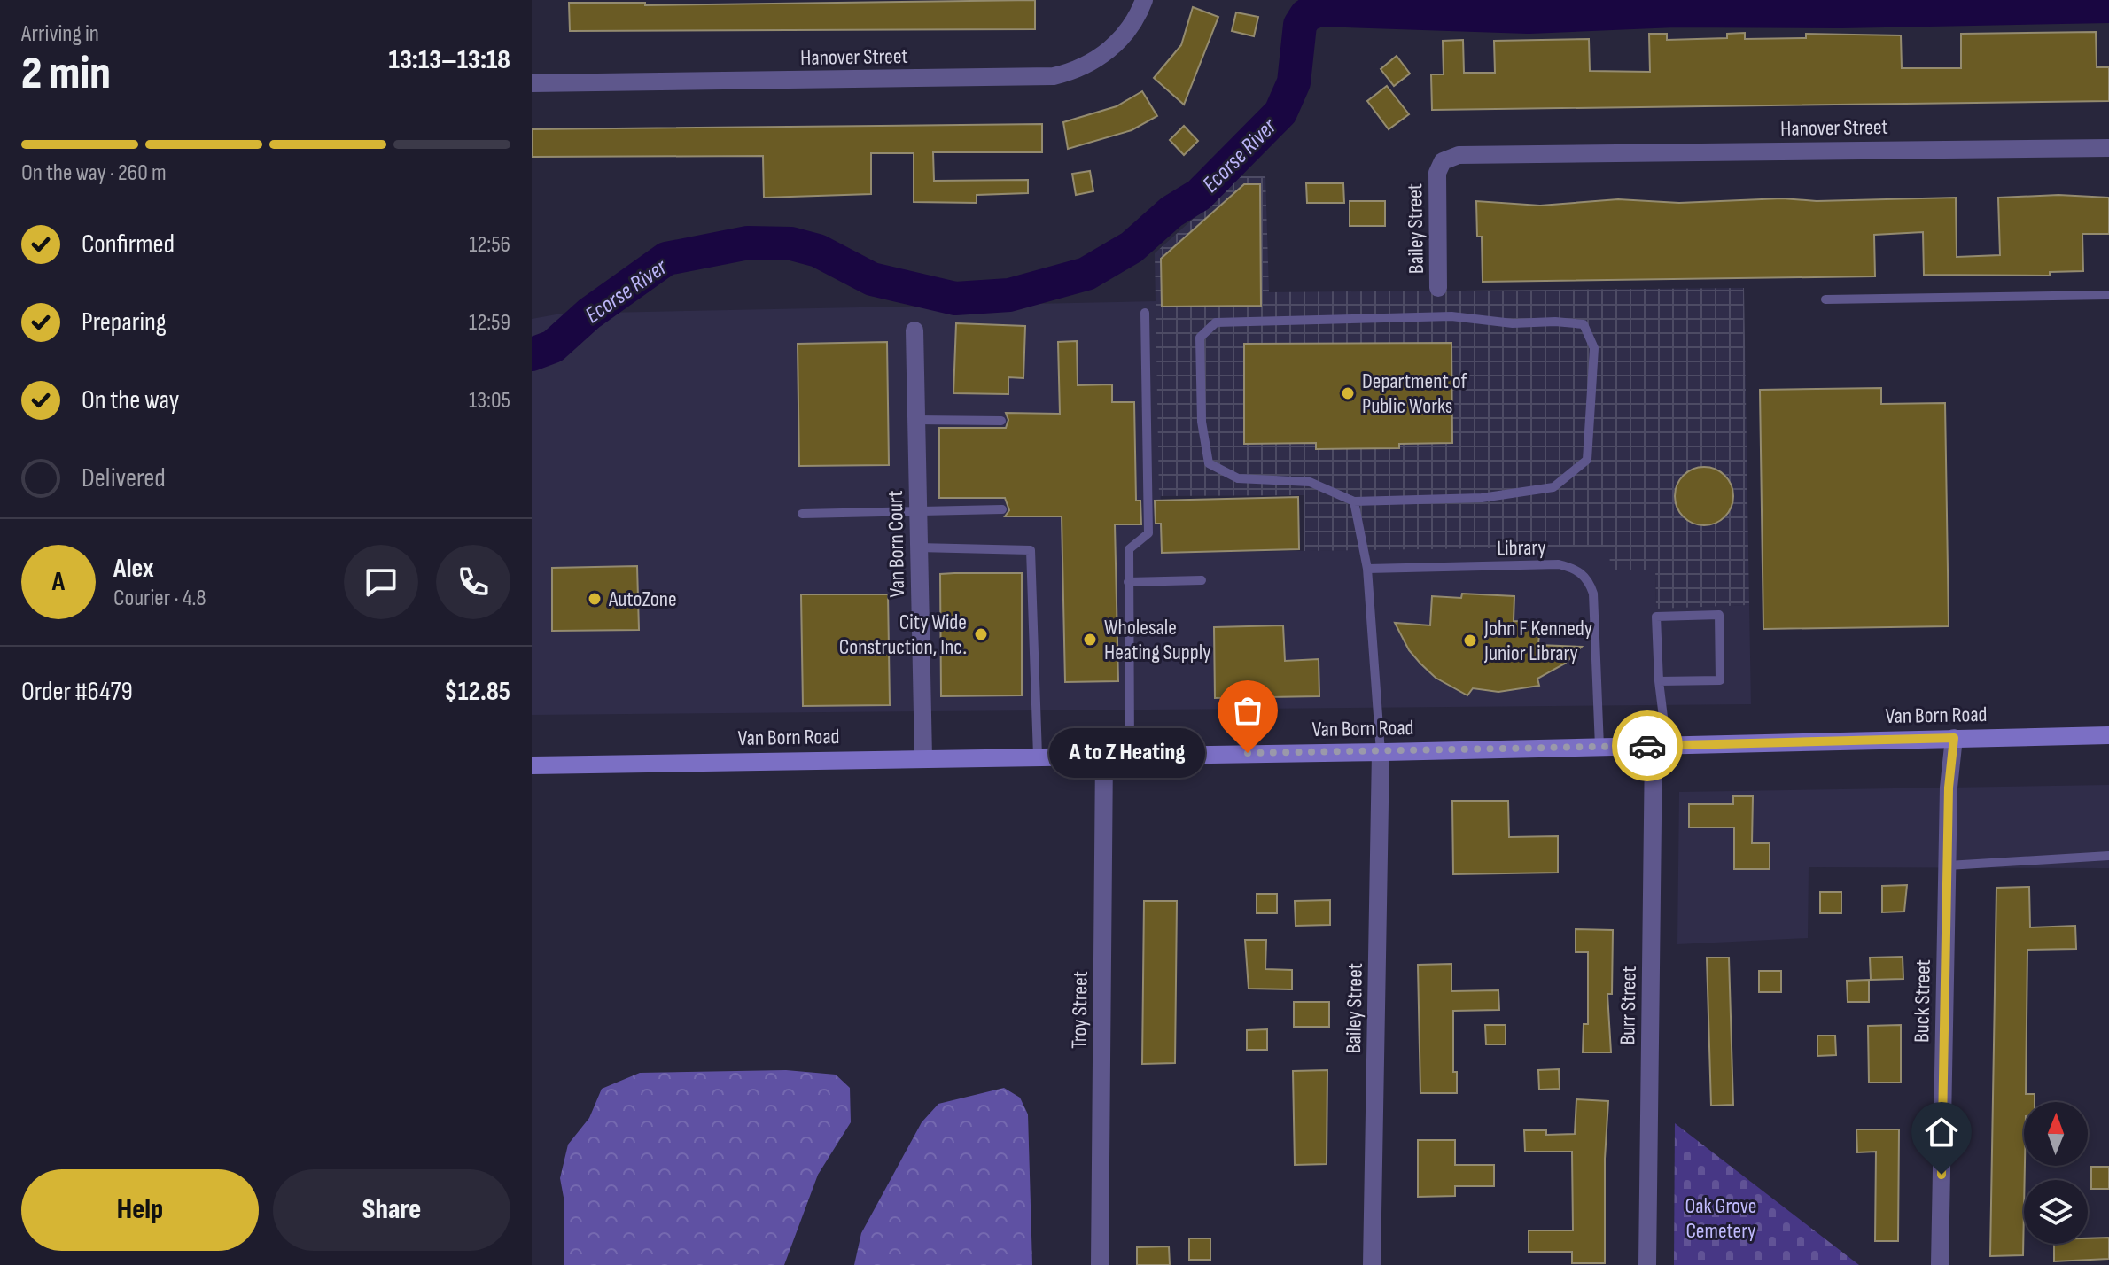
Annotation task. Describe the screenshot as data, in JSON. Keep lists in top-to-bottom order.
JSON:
{
  "streets": {
    "main road": ["Van Born Road"],
    "street": [
      "Hanover Street",
      "Bailey Street",
      "Van Born Court",
      "Buck Street",
      "Burr Street",
      "Troy Street"
    ],
    "lane": ["Library"]
  },
  "crossings": [
    ["Hanover Street", "Bailey Street"],
    ["Bailey Street", "Van Born Road"],
    ["Van Born Court", "Van Born Road"],
    ["Library", "Van Born Road"],
    ["Van Born Road", "Buck Street"],
    ["Van Born Road", "Burr Street"],
    ["Van Born Road", "Troy Street"]
  ],
  "water": ["Ecorse River"],
  "parks": ["Oak Grove Cemetery"],
  "places": [
    "Department of Public Works",
    "AutoZone",
    "City Wide Construction, Inc.",
    "Wholesale Heating Supply",
    "John F Kennedy Junior Library",
    "A to Z Heating"
  ],
  "north": "top",
  "page": {
    "heading": ["2 min", "Arriving in", "13:13–13:18"],
    "panel": [
      "Alex",
      "Courier · 4.8",
      "Order #6479",
      "$12.85"
    ],
    "bar": "On the way · 260 m",
    "list": [
      ["Confirmed", "12:56"],
      ["Preparing", "12:59"],
      ["On the way", "13:05"],
      "Delivered"
    ],
    "round": "A",
    "bubble": "A to Z Heating",
    "buttons": ["Help", "Share"]
  }
}
